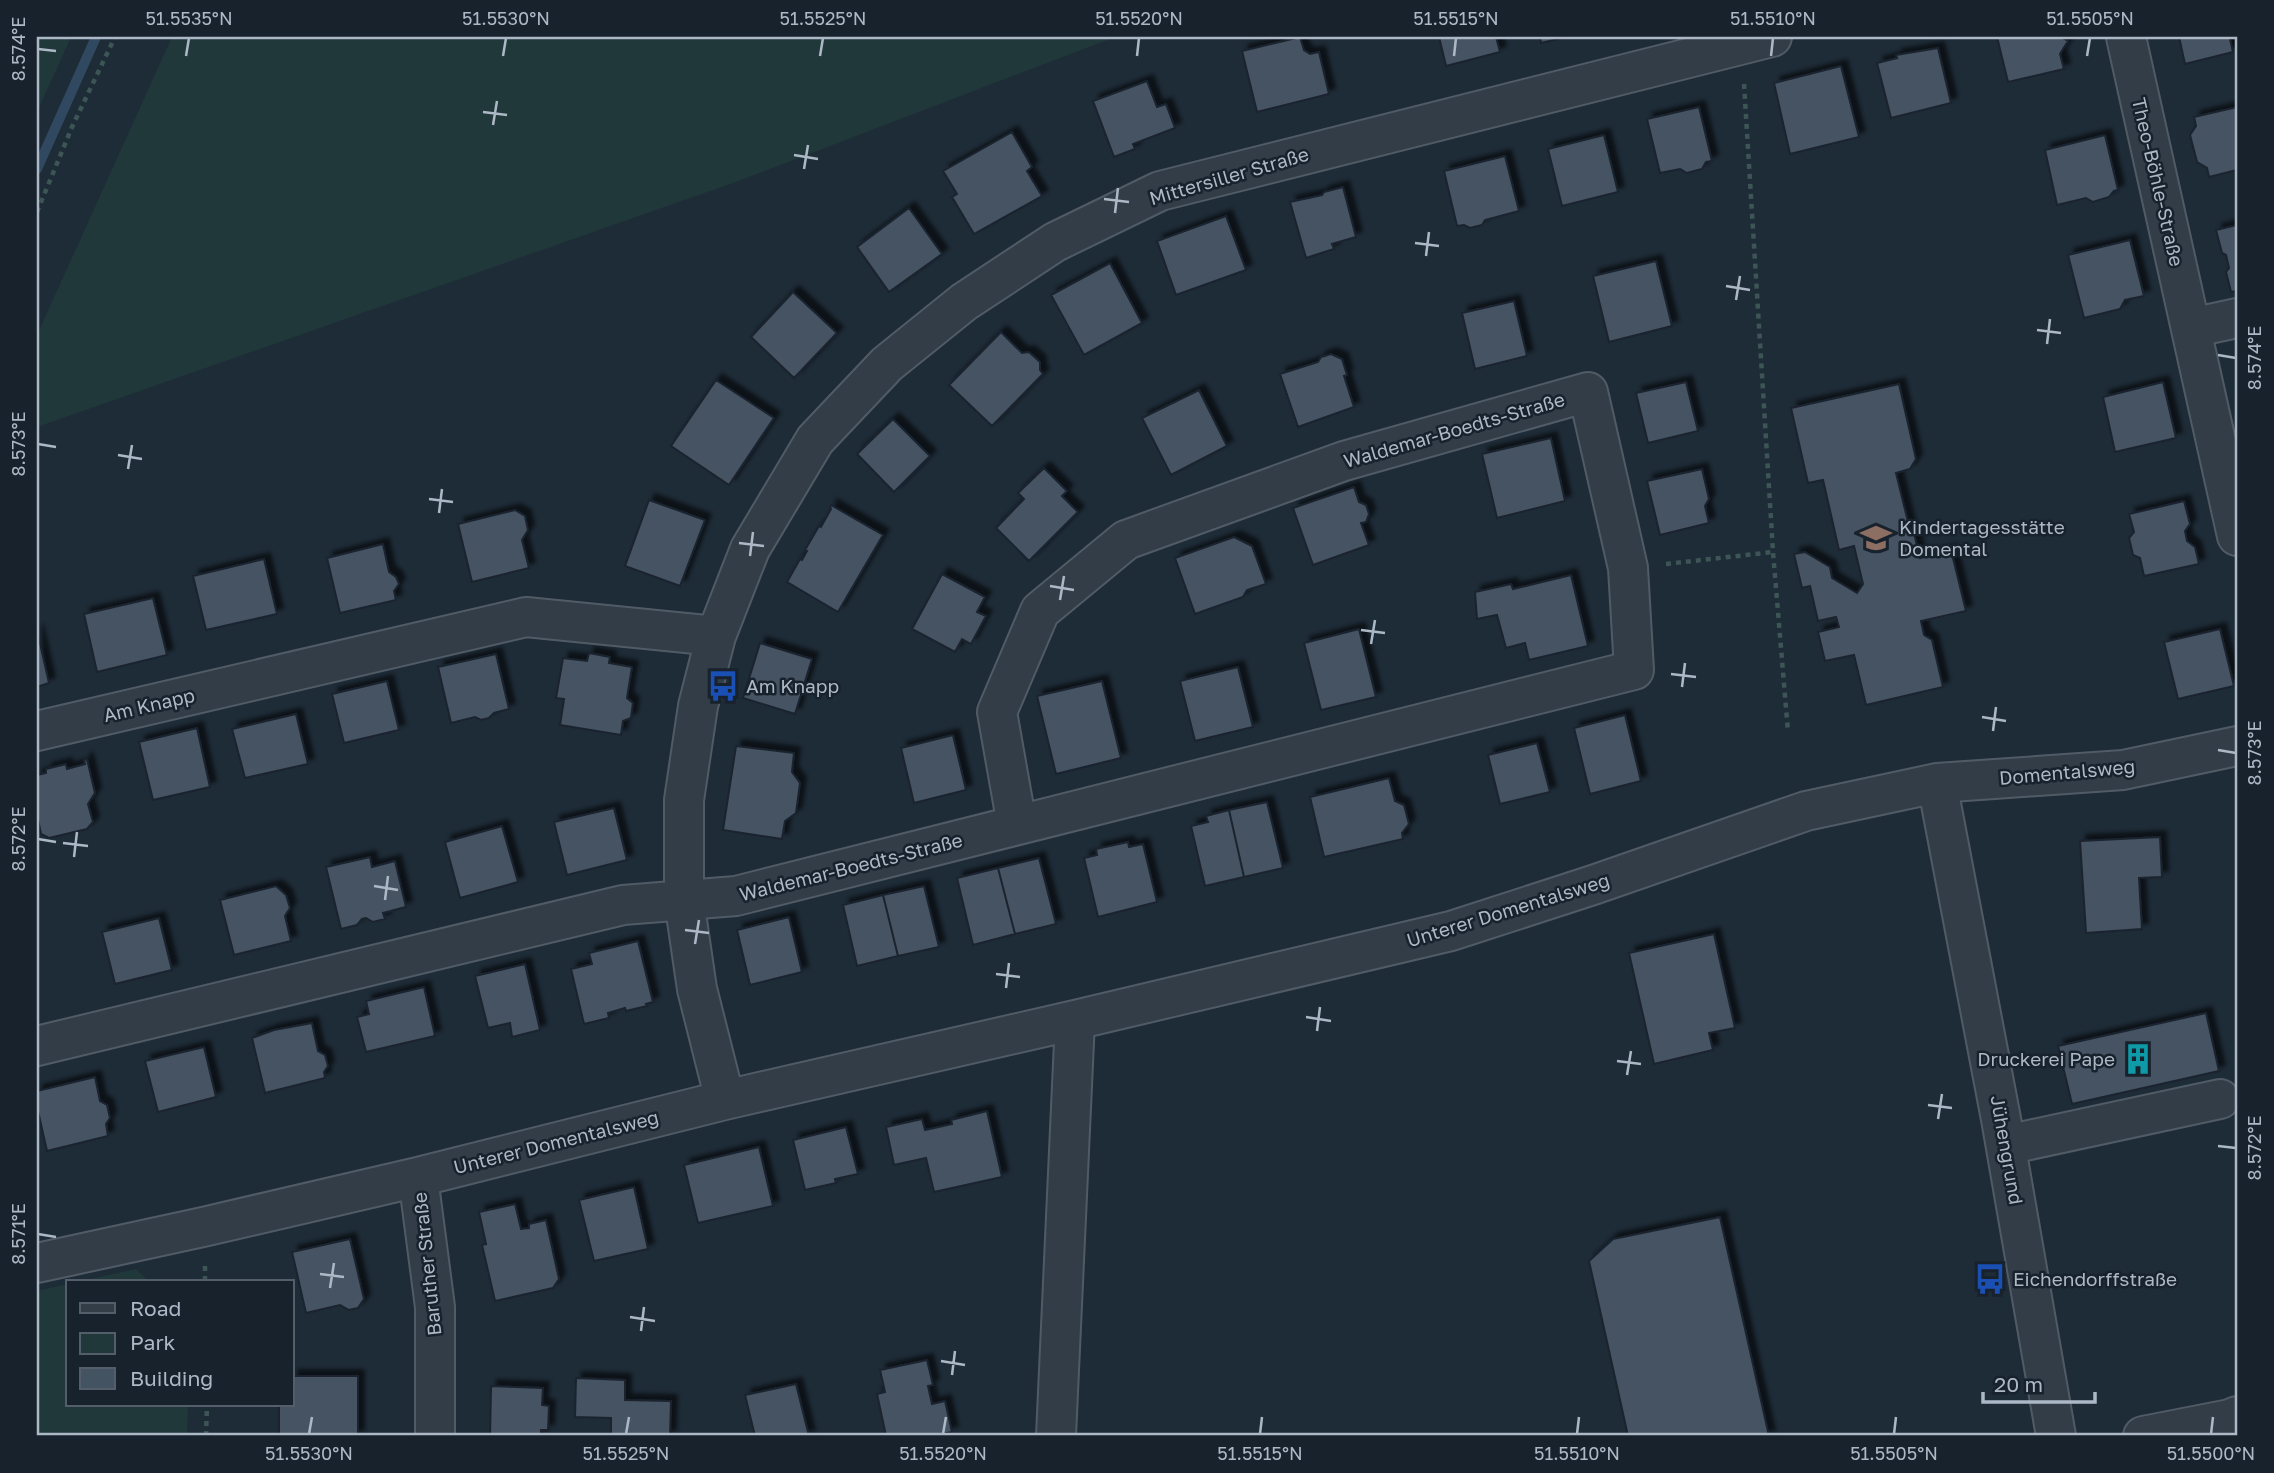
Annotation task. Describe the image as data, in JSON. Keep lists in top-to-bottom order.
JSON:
{
  "streets": {
    "street": [
      "Mittersiller Straße",
      "Theo-Böhle-Straße",
      "Waldemar-Boedts-Straße",
      "Am Knapp",
      "Domentalsweg",
      "Unterer Domentalsweg",
      "Jühengrund",
      "Baruther Straße"
    ]
  },
  "crossings": [
    ["Mittersiller Straße", "Waldemar-Boedts-Straße"],
    ["Mittersiller Straße", "Am Knapp"],
    ["Mittersiller Straße", "Unterer Domentalsweg"],
    ["Domentalsweg", "Unterer Domentalsweg"],
    ["Domentalsweg", "Jühengrund"],
    ["Unterer Domentalsweg", "Jühengrund"],
    ["Unterer Domentalsweg", "Baruther Straße"]
  ],
  "places": {
    "school or university": ["Kindertagesstätte Domental"],
    "bus stop": ["Am Knapp", "Eichendorffstraße"],
    "building": ["Druckerei Pape"]
  },
  "legend": ["Road", "Park", "Building"],
  "scale_bar": "20 m",
  "coordinates": [
    "51.5535°N",
    "51.5530°N",
    "51.5525°N",
    "51.5520°N",
    "51.5515°N",
    "51.5510°N",
    "51.5505°N",
    "8.574°E",
    "8.573°E",
    "8.572°E",
    "8.571°E",
    "51.5500°N"
  ]
}
